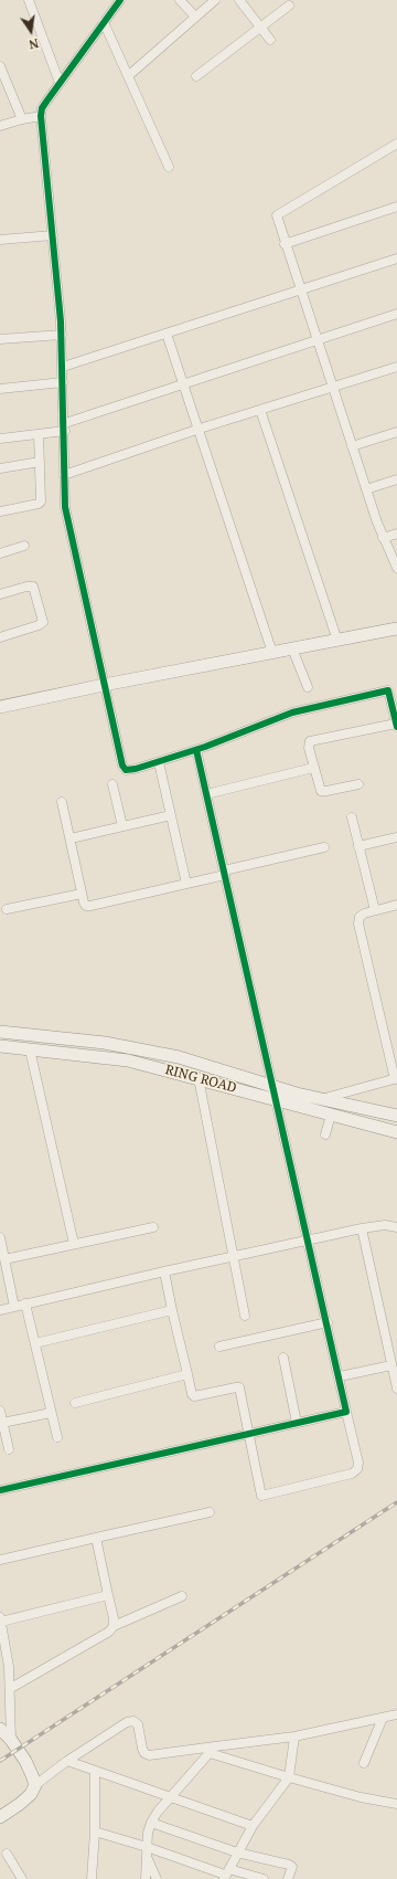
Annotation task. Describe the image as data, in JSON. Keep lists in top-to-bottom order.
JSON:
{
  "streets": {
    "street": ["RING ROAD"]
  },
  "north": "bottom"
}
